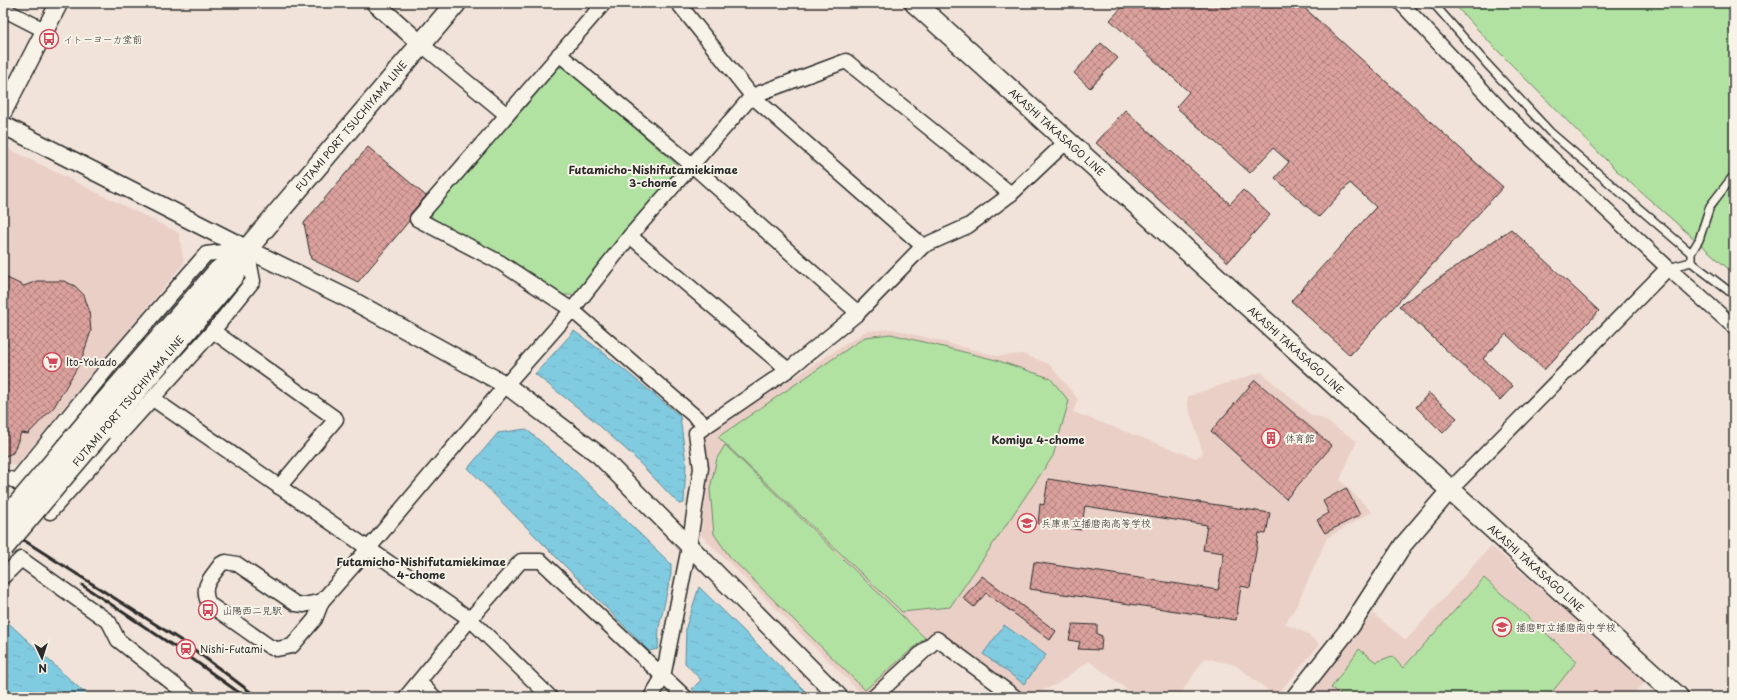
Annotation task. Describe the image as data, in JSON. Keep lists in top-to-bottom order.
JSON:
{
  "streets": {
    "main road": ["FUTAMI PORT TSUCHIYAMA LINE", "AKASHI TAKASAGO LINE"]
  },
  "districts": ["Futamicho-Nishifutamiekimae 3-chome", "Komiya 4-chome", "Futamicho-Nishifutamiekimae 4-chome"],
  "places": {
    "bus stop": ["イトーヨーカ堂前", "山陽西二見駅"],
    "supermarket": ["Ito-Yokado"],
    "building": ["体育館"],
    "school or university": ["兵庫県立播磨南高等学校", "播磨町立播磨南中学校"],
    "station": ["Nishi-Futami"]
  },
  "north": "bottom"
}
